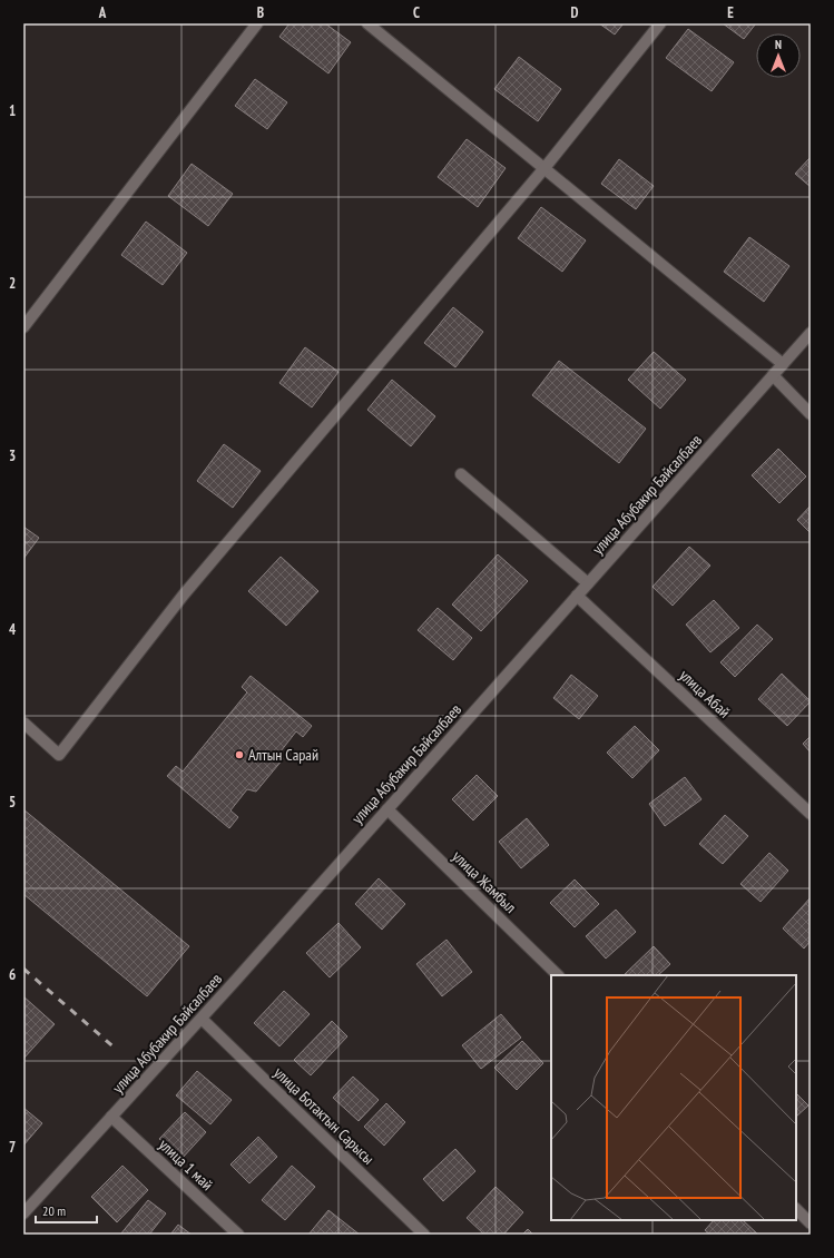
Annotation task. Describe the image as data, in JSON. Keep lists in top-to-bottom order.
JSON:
{
  "streets": {
    "street": [
      "улица Абубакир Байсалбаев",
      "улица Абай",
      "улица Жамбыл",
      "улица Ботактын Сарысы",
      "улица 1 май"
    ]
  },
  "crossings": [
    ["улица Абубакир Байсалбаев", "улица Абай"],
    ["улица Абубакир Байсалбаев", "улица Жамбыл"],
    ["улица Абубакир Байсалбаев", "улица Ботактын Сарысы"],
    ["улица Абубакир Байсалбаев", "улица 1 май"]
  ],
  "places": ["Алтын Сарай"],
  "scale_bar": "20 m",
  "north": "top",
  "grid": {
    "columns": [
      "A",
      "B",
      "C",
      "D",
      "E"
    ],
    "rows": [
      "1",
      "2",
      "3",
      "4",
      "5",
      "6",
      "7"
    ]
  }
}
